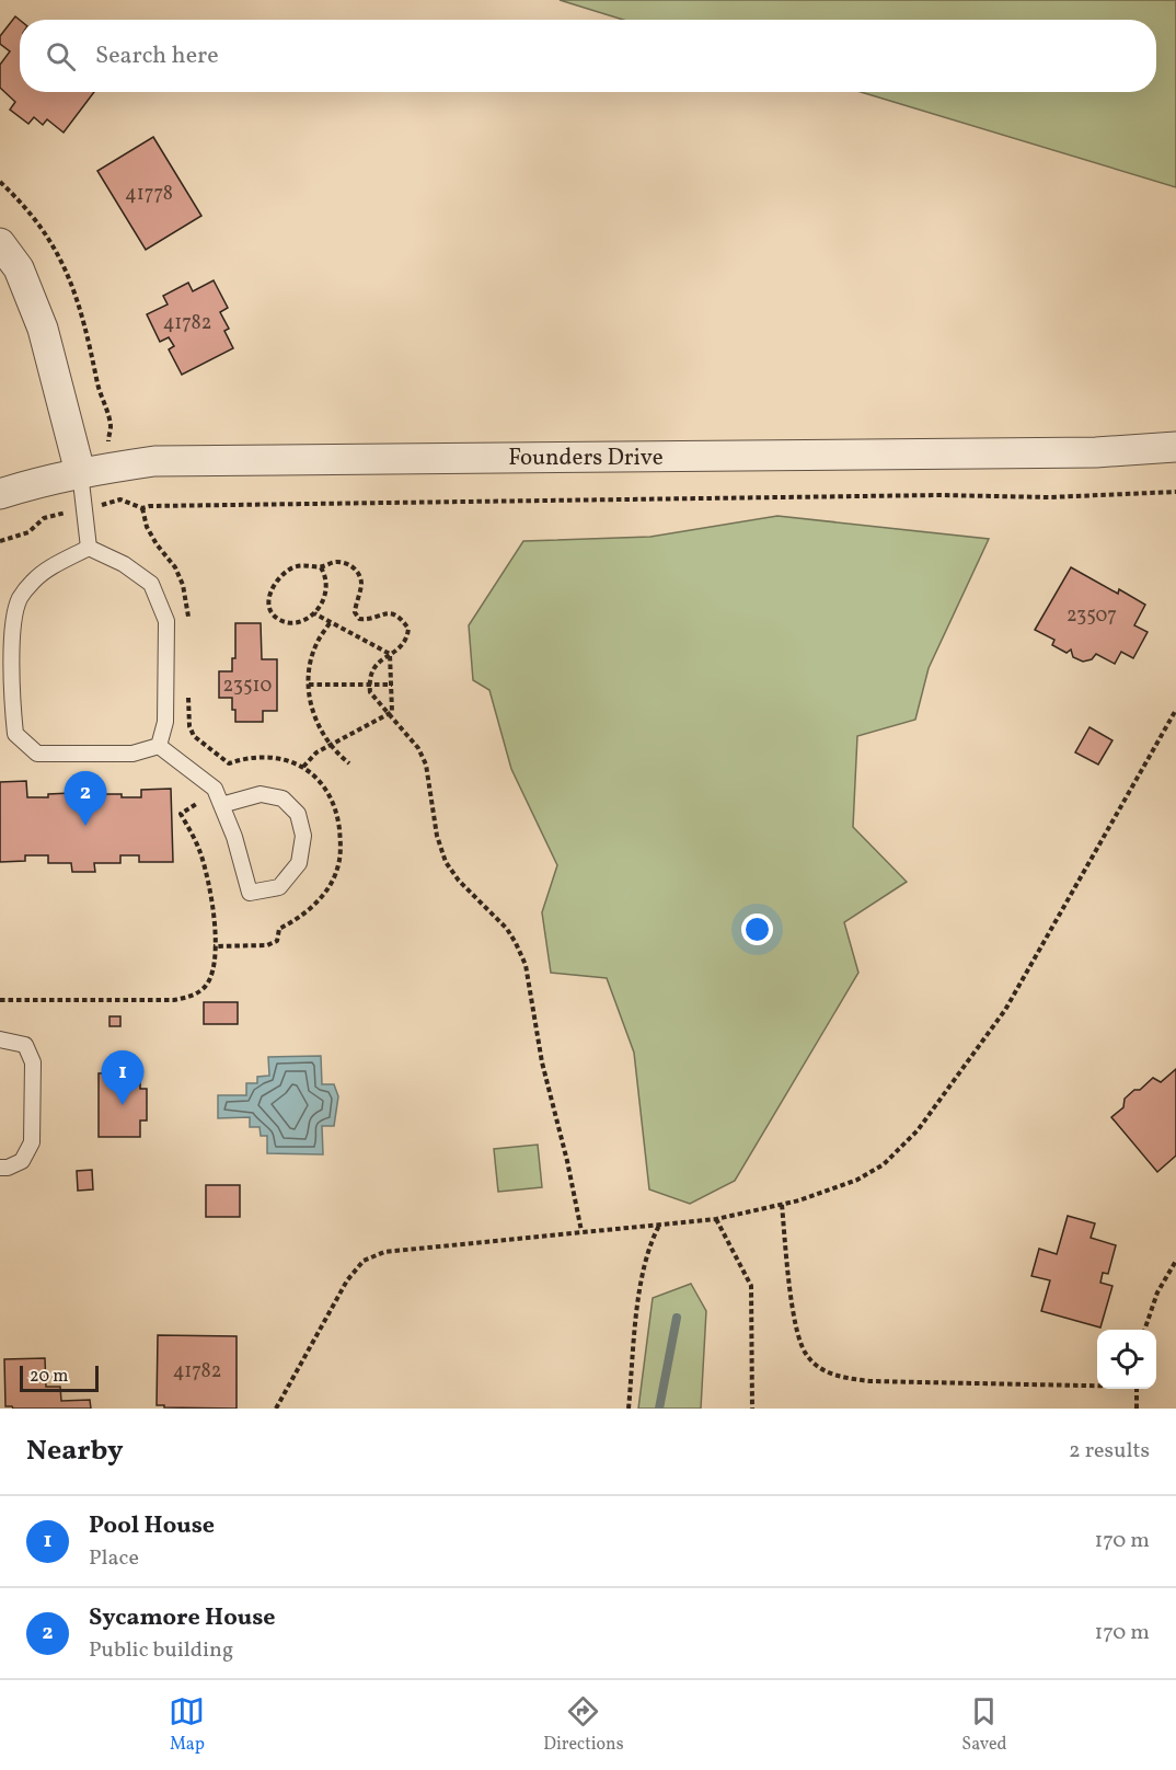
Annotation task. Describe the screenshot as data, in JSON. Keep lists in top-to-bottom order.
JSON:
{
  "streets": {
    "street": ["Founders Drive"]
  },
  "house_numbers": [
    "41778",
    "41782",
    "23507",
    "23510",
    "41782"
  ],
  "scale_bar": "20 m",
  "page": {
    "search": "Search here",
    "pins": ["2", "1"],
    "scale": "20 m",
    "heading": ["Nearby", "2 results"],
    "list": [
      {
        "mark": "1",
        "name": "Pool House",
        "note": "Place",
        "value": "170 m"
      },
      {
        "mark": "2",
        "name": "Sycamore House",
        "note": "Public building",
        "value": "170 m"
      }
    ],
    "nav": ["Map", "Directions", "Saved"]
  }
}
